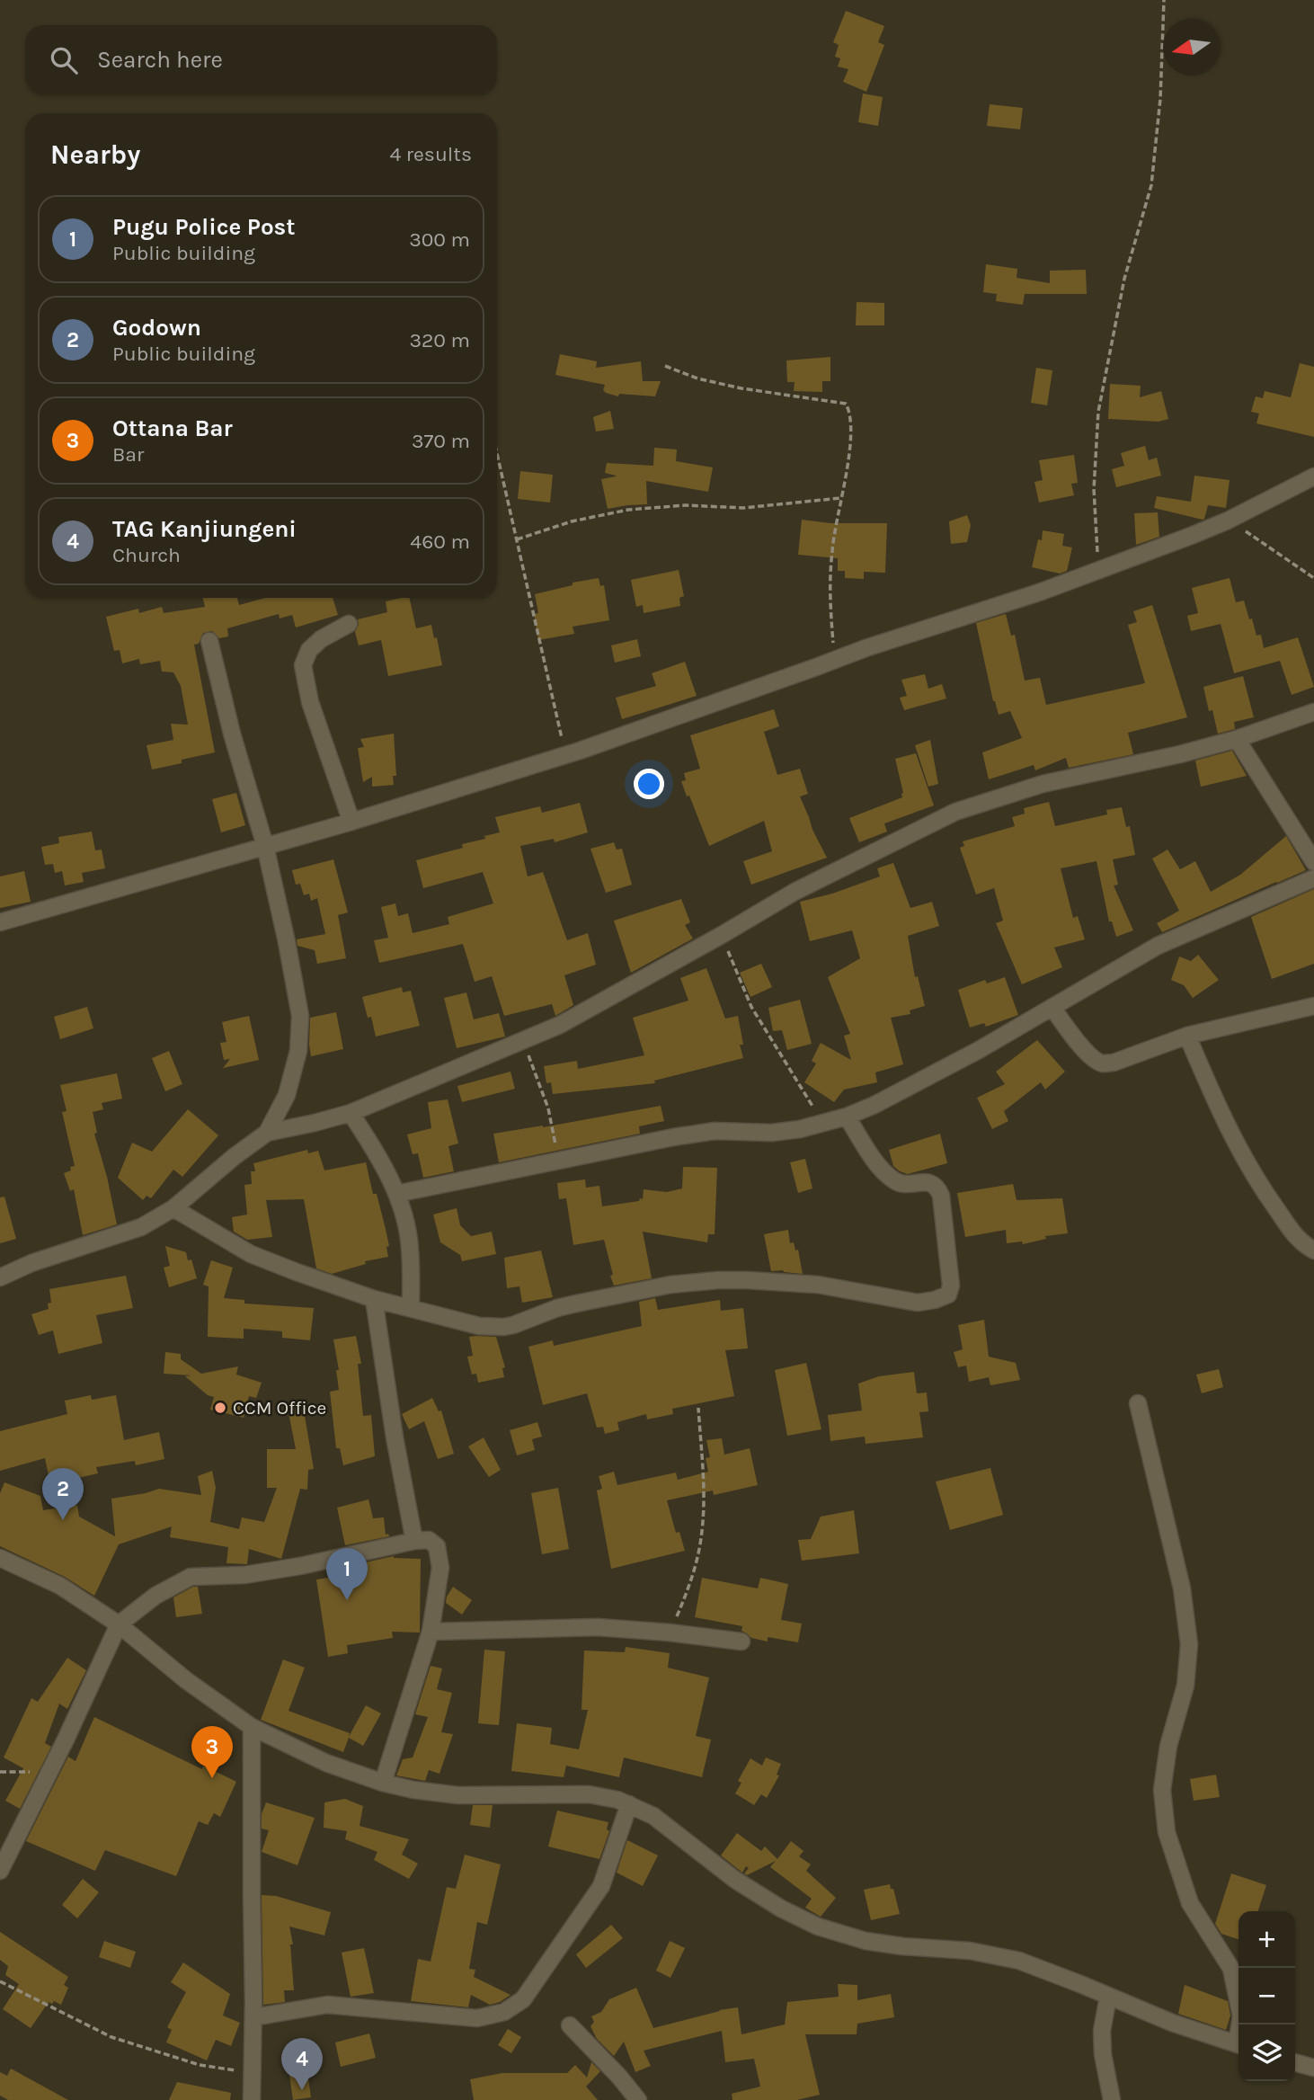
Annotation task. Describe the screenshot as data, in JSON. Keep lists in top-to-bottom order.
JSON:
{
  "places": ["CCM Office"],
  "north": "left",
  "page": {
    "search": "Search here",
    "heading": ["Nearby", "4 results"],
    "list": [
      {
        "mark": "1",
        "name": "Pugu Police Post",
        "note": "Public building",
        "value": "300 m"
      },
      {
        "mark": "2",
        "name": "Godown",
        "note": "Public building",
        "value": "320 m"
      },
      {
        "mark": "3",
        "name": "Ottana Bar",
        "note": "Bar",
        "value": "370 m"
      },
      {
        "mark": "4",
        "name": "TAG Kanjiungeni",
        "note": "Church",
        "value": "460 m"
      }
    ],
    "pins": [
      "2",
      "1",
      "3",
      "4"
    ],
    "map_buttons": ["+", "−"]
  }
}
